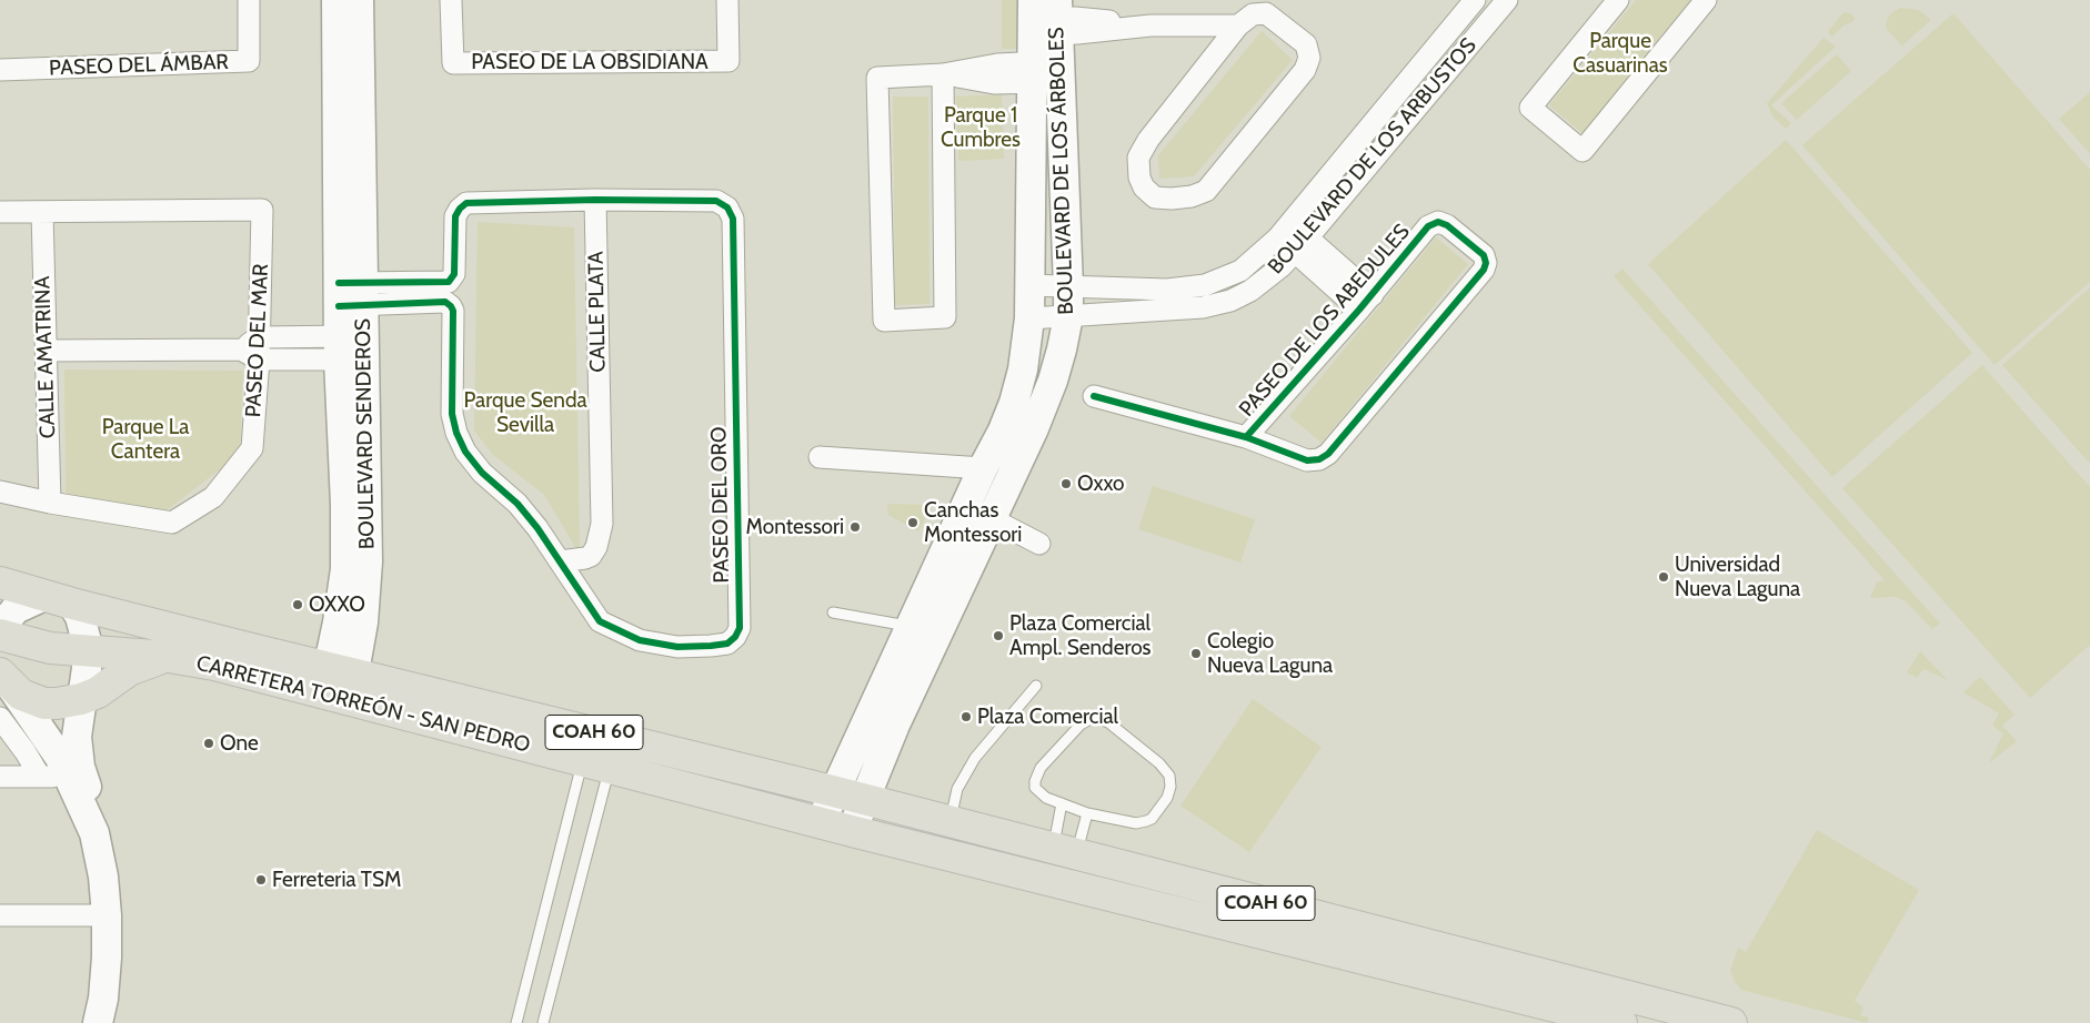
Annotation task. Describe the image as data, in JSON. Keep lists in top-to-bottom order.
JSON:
{
  "streets": {
    "main road": [
      "BOULEVARD DE LOS ÁRBOLES",
      "BOULEVARD SENDEROS",
      "CARRETERA TORREÓN - SAN PEDRO",
      "COAH 60"
    ],
    "street": [
      "PASEO DE LA OBSIDIANA",
      "PASEO DEL ÁMBAR",
      "BOULEVARD DE LOS ARBUSTOS",
      "CALLE PLATA",
      "PASEO DE LOS ABEDULES",
      "PASEO DEL MAR",
      "CALLE AMATRINA",
      "PASEO DEL ORO"
    ]
  },
  "crossings": [
    ["BOULEVARD DE LOS ARBUSTOS", "BOULEVARD DE LOS ÁRBOLES"],
    ["BOULEVARD DE LOS ARBUSTOS", "PASEO DE LOS ABEDULES"],
    ["BOULEVARD DE LOS ÁRBOLES", "CARRETERA TORREÓN - SAN PEDRO"],
    ["BOULEVARD DE LOS ÁRBOLES", "COAH 60"],
    ["CALLE PLATA", "PASEO DEL ORO"],
    ["PASEO DEL MAR", "CALLE AMATRINA"],
    ["BOULEVARD SENDEROS", "PASEO DEL ORO"],
    ["BOULEVARD SENDEROS", "CARRETERA TORREÓN - SAN PEDRO"],
    ["CARRETERA TORREÓN - SAN PEDRO", "COAH 60"]
  ],
  "parks": [
    "Parque Casuarinas",
    "Parque 1 Cumbres",
    "Parque Senda Sevilla",
    "Parque La Cantera"
  ],
  "places": [
    "Oxxo",
    "Canchas Montessori",
    "Montessori",
    "Universidad Nueva Laguna",
    "OXXO",
    "Plaza Comercial Ampl. Senderos",
    "Colegio Nueva Laguna",
    "Plaza Comercial",
    "One",
    "Ferreteria TSM"
  ]
}
